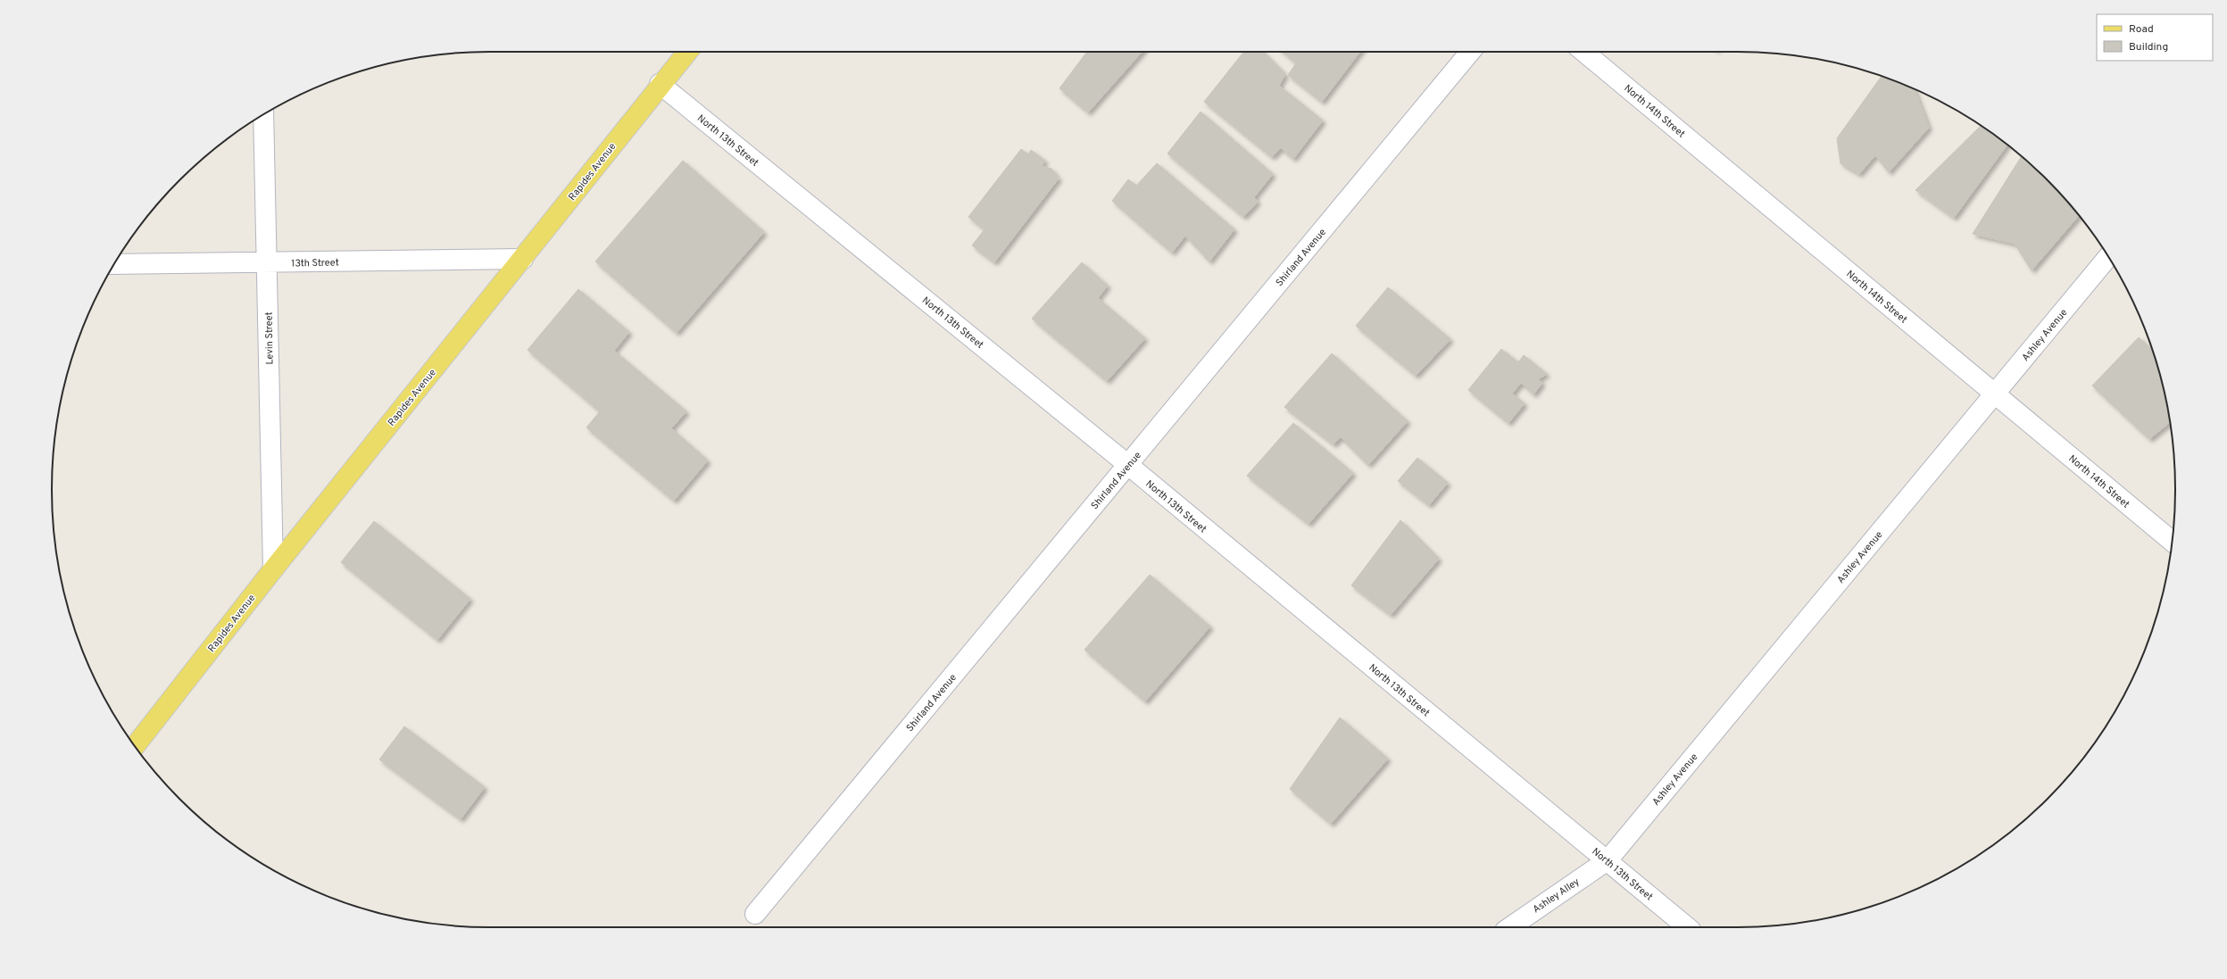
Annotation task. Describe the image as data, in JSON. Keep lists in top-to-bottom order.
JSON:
{
  "streets": {
    "main road": ["Rapides Avenue"],
    "street": [
      "North 14th Street",
      "North 13th Street",
      "Shirland Avenue",
      "13th Street",
      "Ashley Avenue",
      "Levin Street",
      "Ashley Alley"
    ]
  },
  "crossings": [
    ["North 14th Street", "Ashley Avenue"],
    ["North 13th Street", "Rapides Avenue"],
    ["North 13th Street", "Shirland Avenue"],
    ["North 13th Street", "Ashley Avenue"],
    ["North 13th Street", "Ashley Alley"],
    ["Rapides Avenue", "13th Street"],
    ["Rapides Avenue", "Levin Street"],
    ["13th Street", "Levin Street"],
    ["Ashley Avenue", "Ashley Alley"]
  ],
  "legend": ["Road", "Building"]
}
